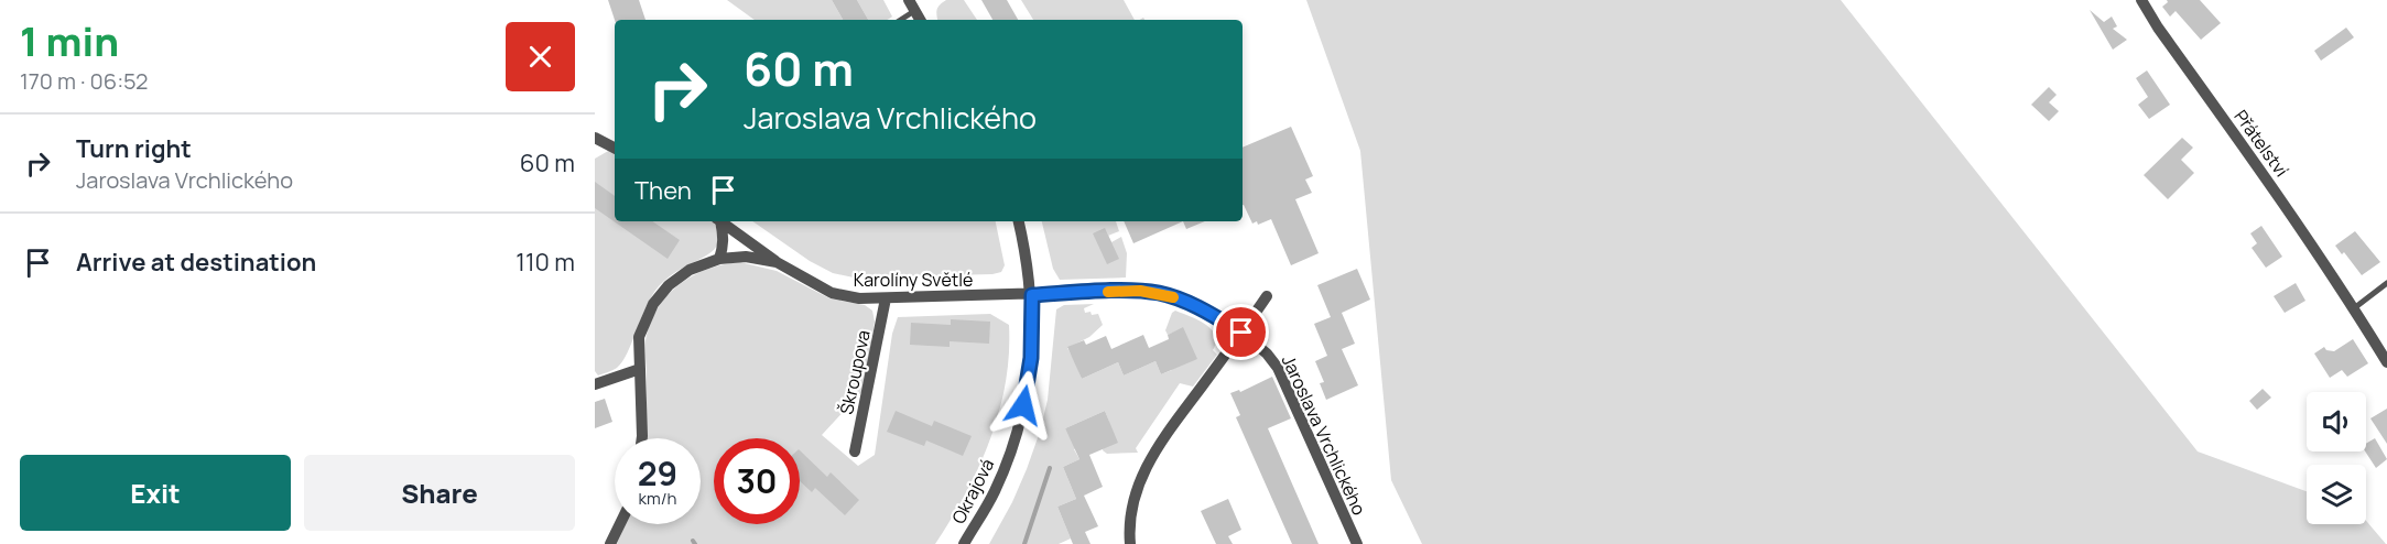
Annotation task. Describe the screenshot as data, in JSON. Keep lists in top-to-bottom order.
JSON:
{
  "streets": {
    "street": [
      "Přátelství",
      "Karolíny Světlé",
      "Škroupova",
      "Jaroslava Vrchlického",
      "Okrajová"
    ]
  },
  "crossings": [
    ["Karolíny Světlé", "Škroupova"],
    ["Karolíny Světlé", "Jaroslava Vrchlického"],
    ["Karolíny Světlé", "Okrajová"],
    ["Jaroslava Vrchlického", "Okrajová"]
  ],
  "page": {
    "heading": ["1 min", "170 m · 06:52"],
    "turn": ["60 m", "Jaroslava Vrchlického"],
    "list": [
      {
        "name": "Turn right",
        "note": "Jaroslava Vrchlického",
        "value": "60 m"
      },
      {
        "name": "Arrive at destination",
        "value": "110 m"
      }
    ],
    "then": "Then",
    "speed": "29 km/h",
    "limit": "30",
    "buttons": ["Exit", "Share"]
  }
}
